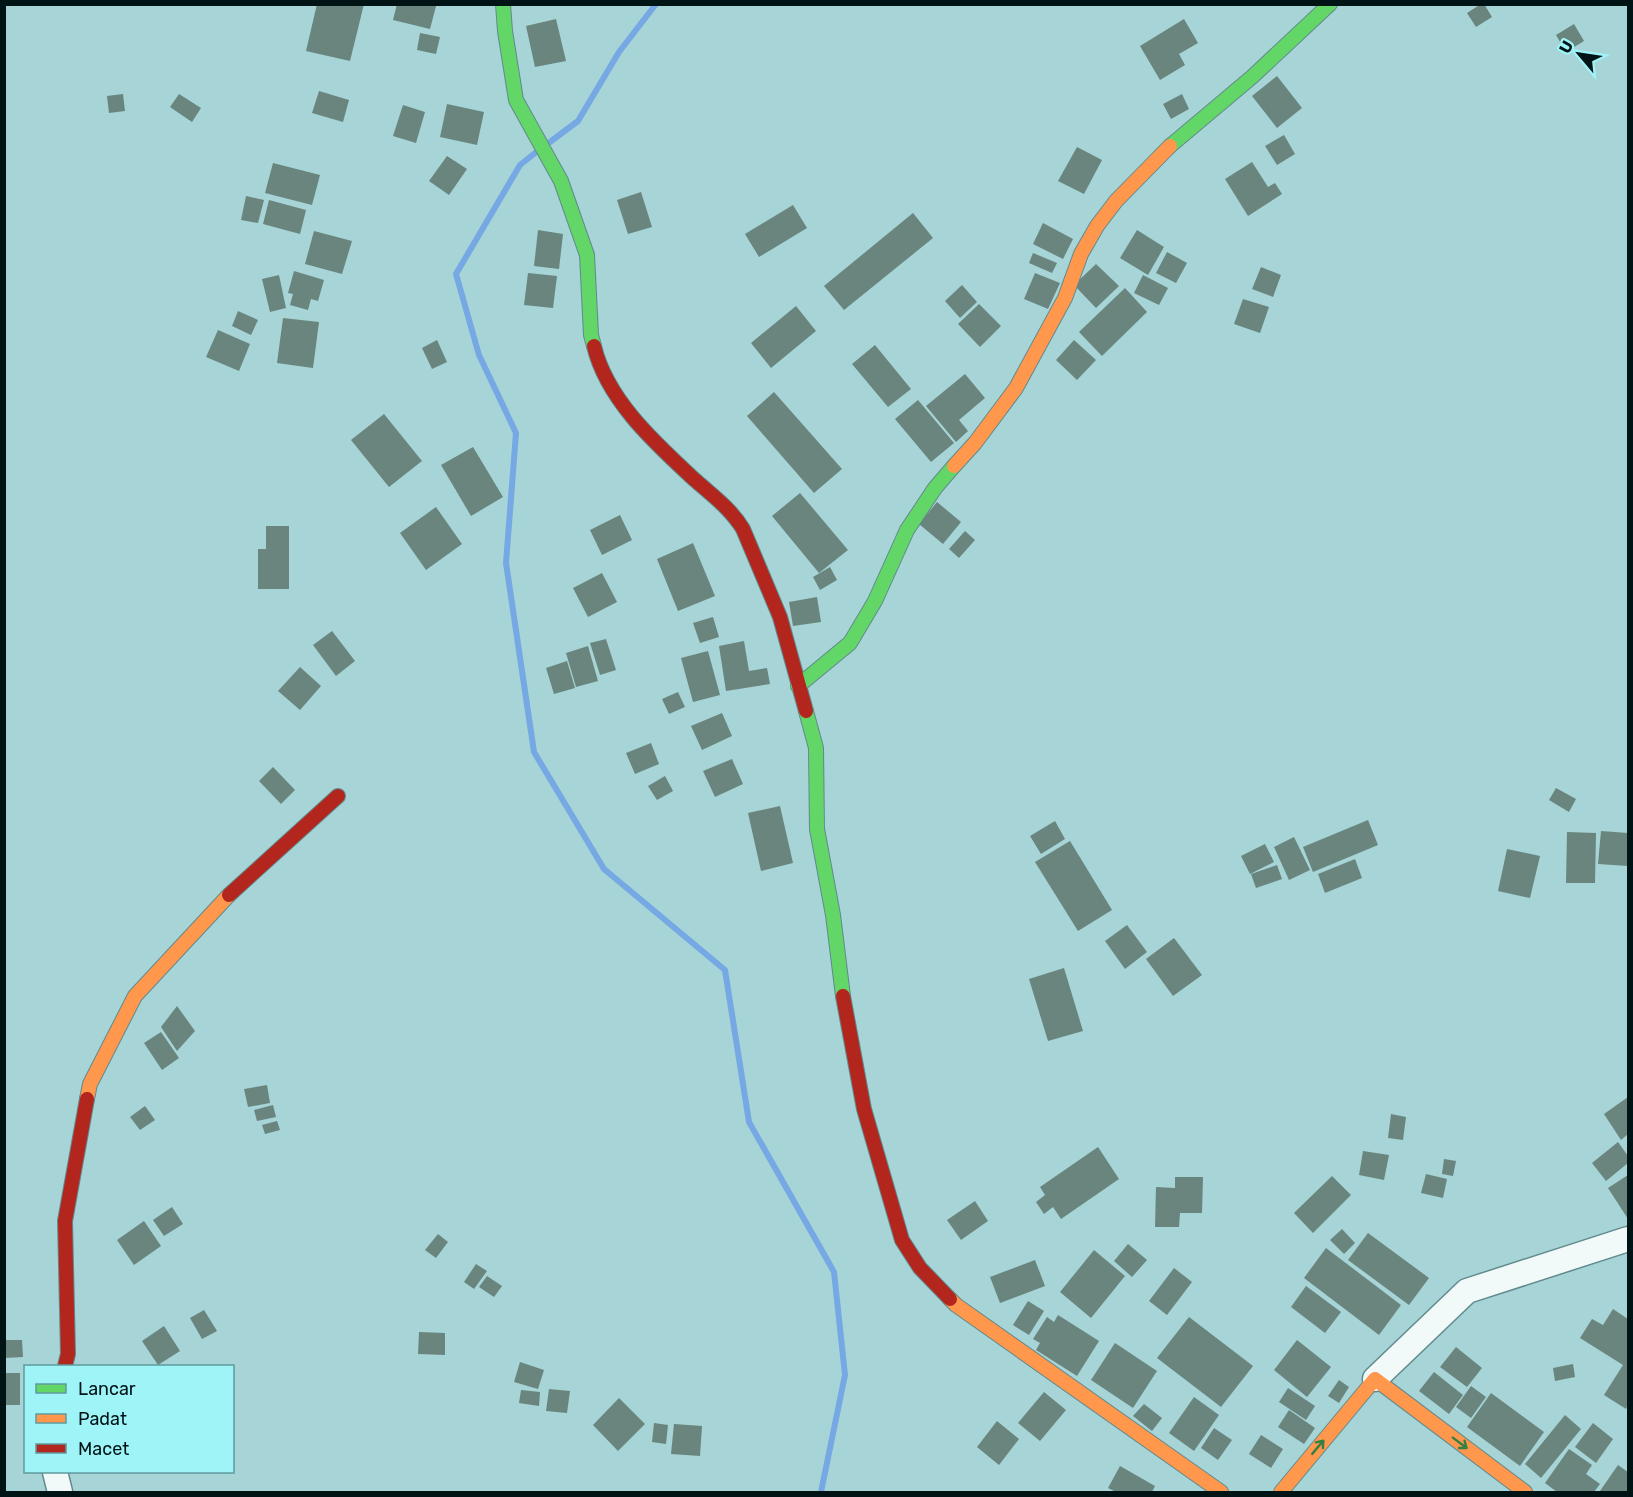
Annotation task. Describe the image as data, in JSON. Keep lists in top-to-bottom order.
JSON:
{
  "legend": ["Lancar", "Padat", "Macet"],
  "north": "top left"
}
